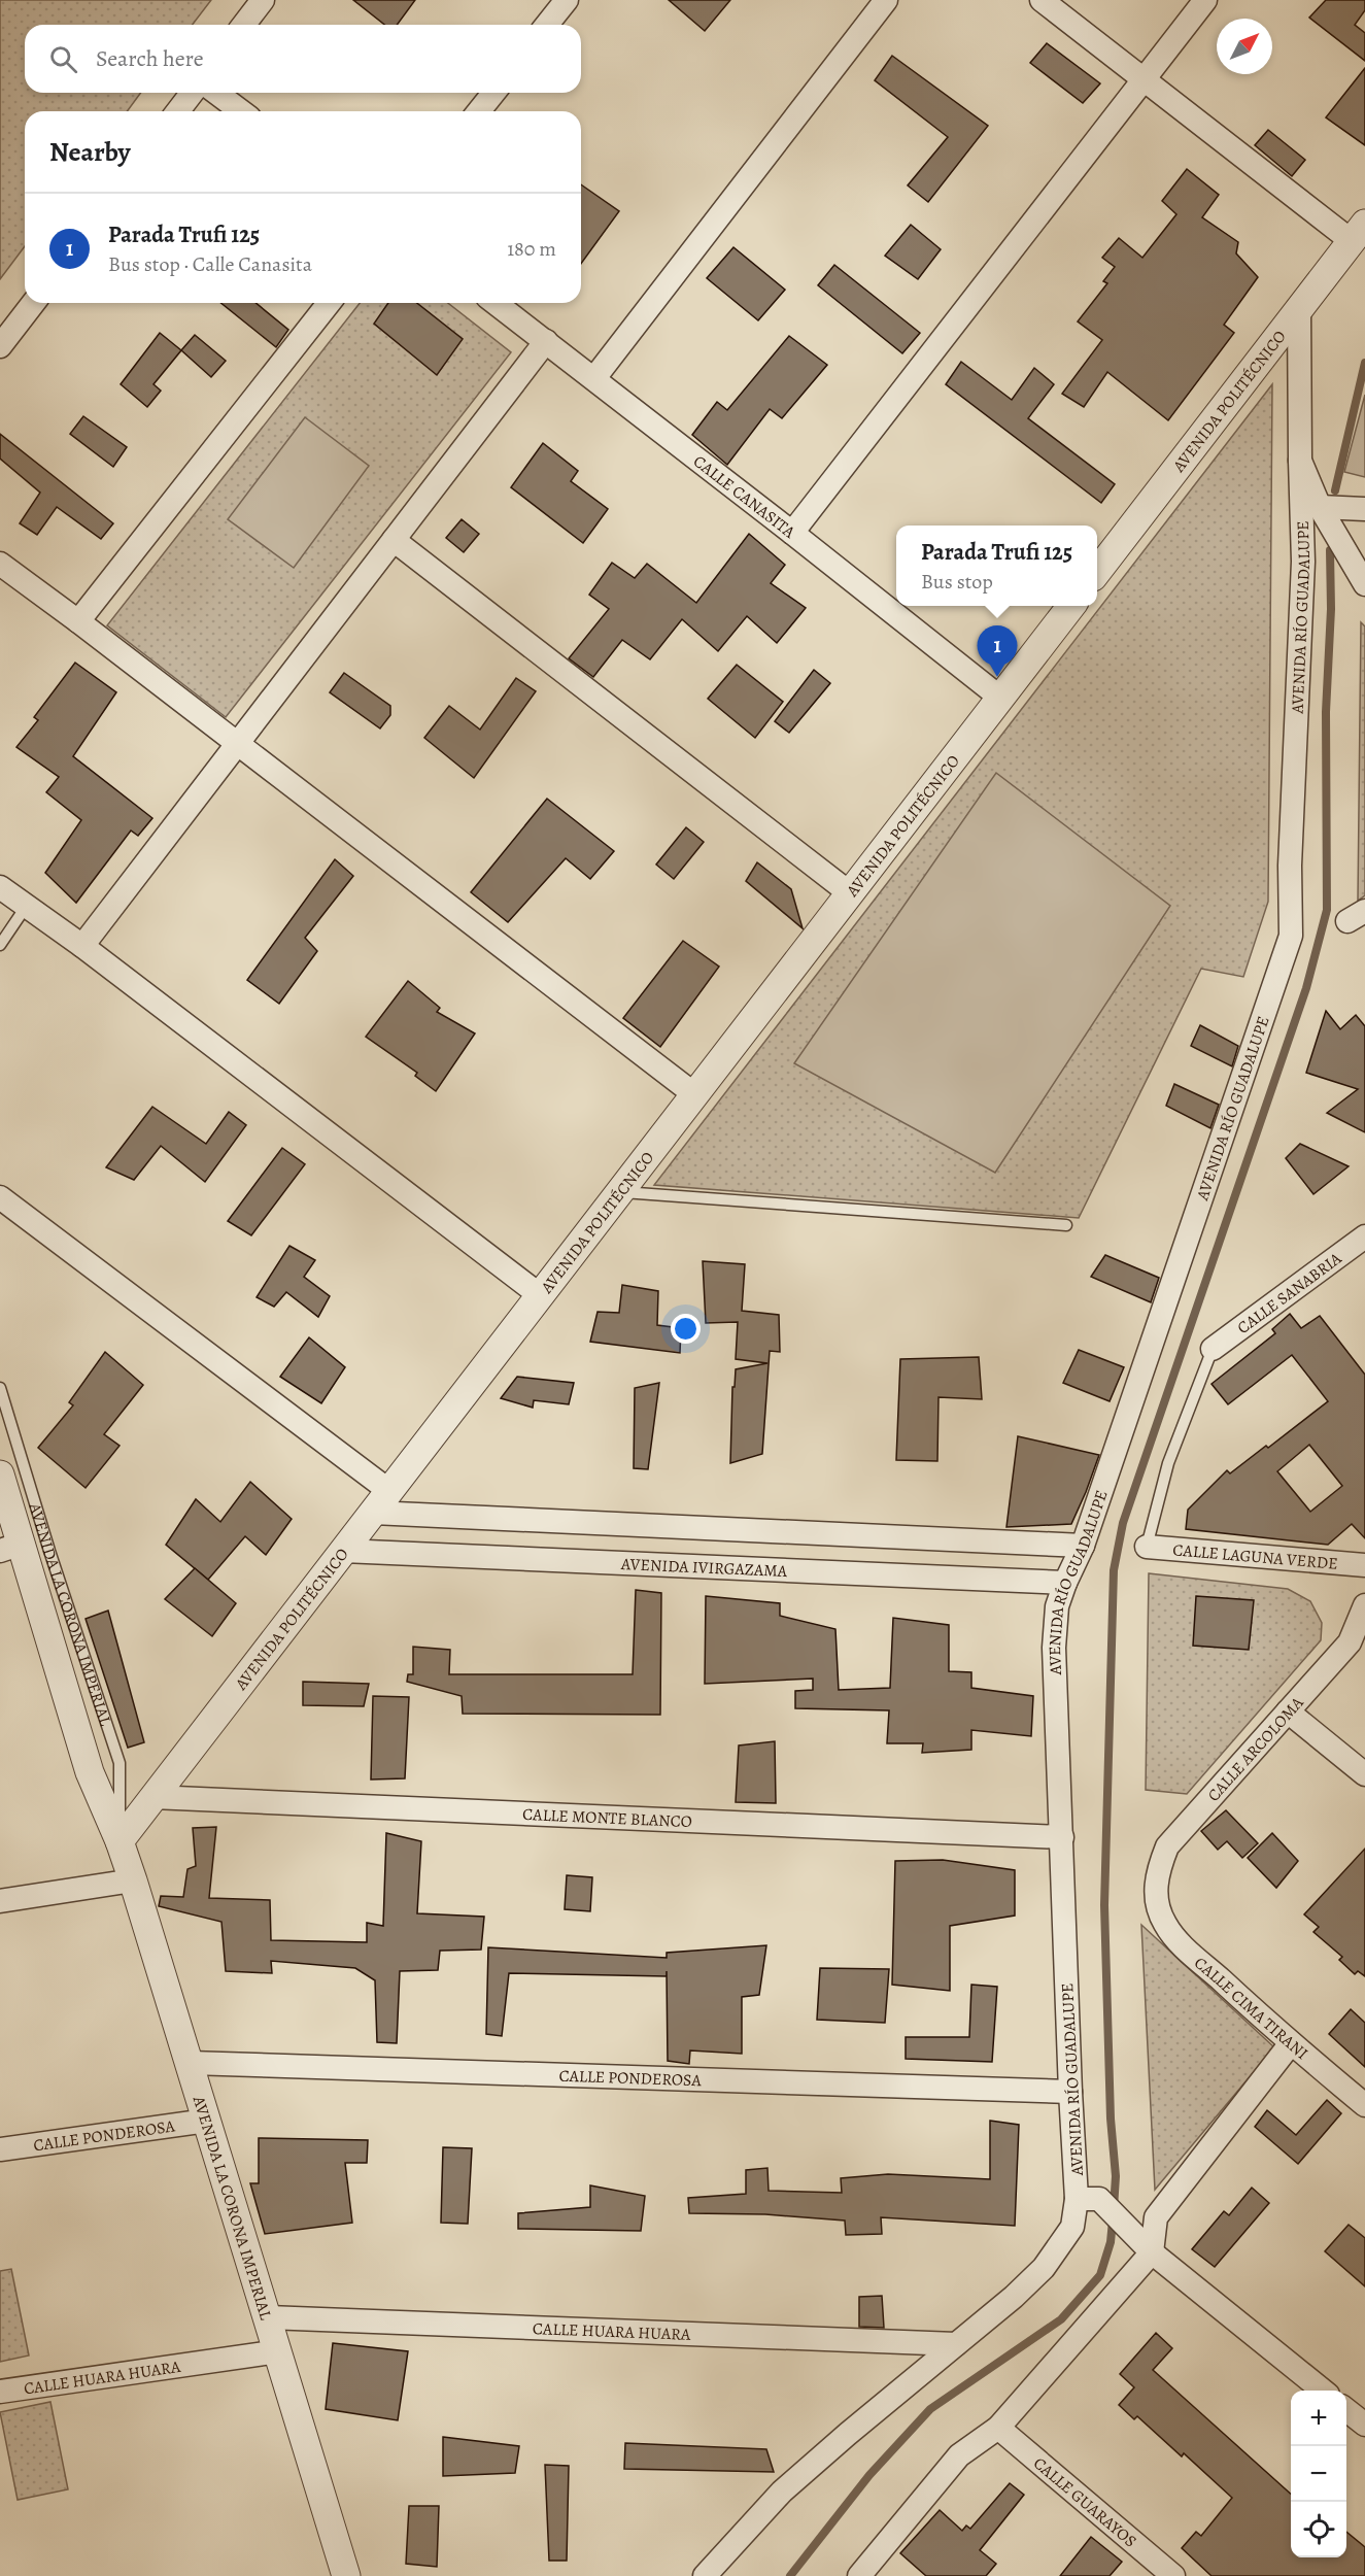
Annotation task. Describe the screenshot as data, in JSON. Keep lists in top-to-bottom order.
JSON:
{
  "streets": {
    "street": [
      "AVENIDA POLITÉCNICO",
      "CALLE CANASITA",
      "AVENIDA RÍO GUADALUPE",
      "CALLE SANABRIA",
      "CALLE LAGUNA VERDE",
      "AVENIDA IVIRGAZAMA",
      "AVENIDA LA CORONA IMPERIAL",
      "CALLE ARCOLOMA",
      "CALLE MONTE BLANCO",
      "CALLE CIMA TIRANI",
      "CALLE PONDEROSA",
      "CALLE HUARA HUARA",
      "CALLE GUARAYOS"
    ]
  },
  "crossings": [
    ["AVENIDA POLITÉCNICO", "CALLE CANASITA"],
    ["AVENIDA POLITÉCNICO", "AVENIDA RÍO GUADALUPE"],
    ["AVENIDA POLITÉCNICO", "AVENIDA IVIRGAZAMA"],
    ["AVENIDA POLITÉCNICO", "AVENIDA LA CORONA IMPERIAL"],
    ["AVENIDA POLITÉCNICO", "CALLE MONTE BLANCO"],
    ["AVENIDA RÍO GUADALUPE", "AVENIDA IVIRGAZAMA"],
    ["AVENIDA RÍO GUADALUPE", "CALLE MONTE BLANCO"],
    ["AVENIDA RÍO GUADALUPE", "CALLE PONDEROSA"],
    ["AVENIDA RÍO GUADALUPE", "CALLE HUARA HUARA"],
    ["AVENIDA LA CORONA IMPERIAL", "CALLE PONDEROSA"],
    ["AVENIDA LA CORONA IMPERIAL", "CALLE HUARA HUARA"],
    ["CALLE ARCOLOMA", "CALLE CIMA TIRANI"]
  ],
  "north": "top right",
  "page": {
    "search": "Search here",
    "heading": "Nearby",
    "list": [
      {
        "mark": "1",
        "name": "Parada Trufi 125",
        "note": "Bus stop · Calle Canasita",
        "value": "180 m"
      }
    ],
    "popup": ["Parada Trufi 125", "Bus stop"],
    "pins": "1",
    "map_buttons": ["+", "−"]
  }
}
